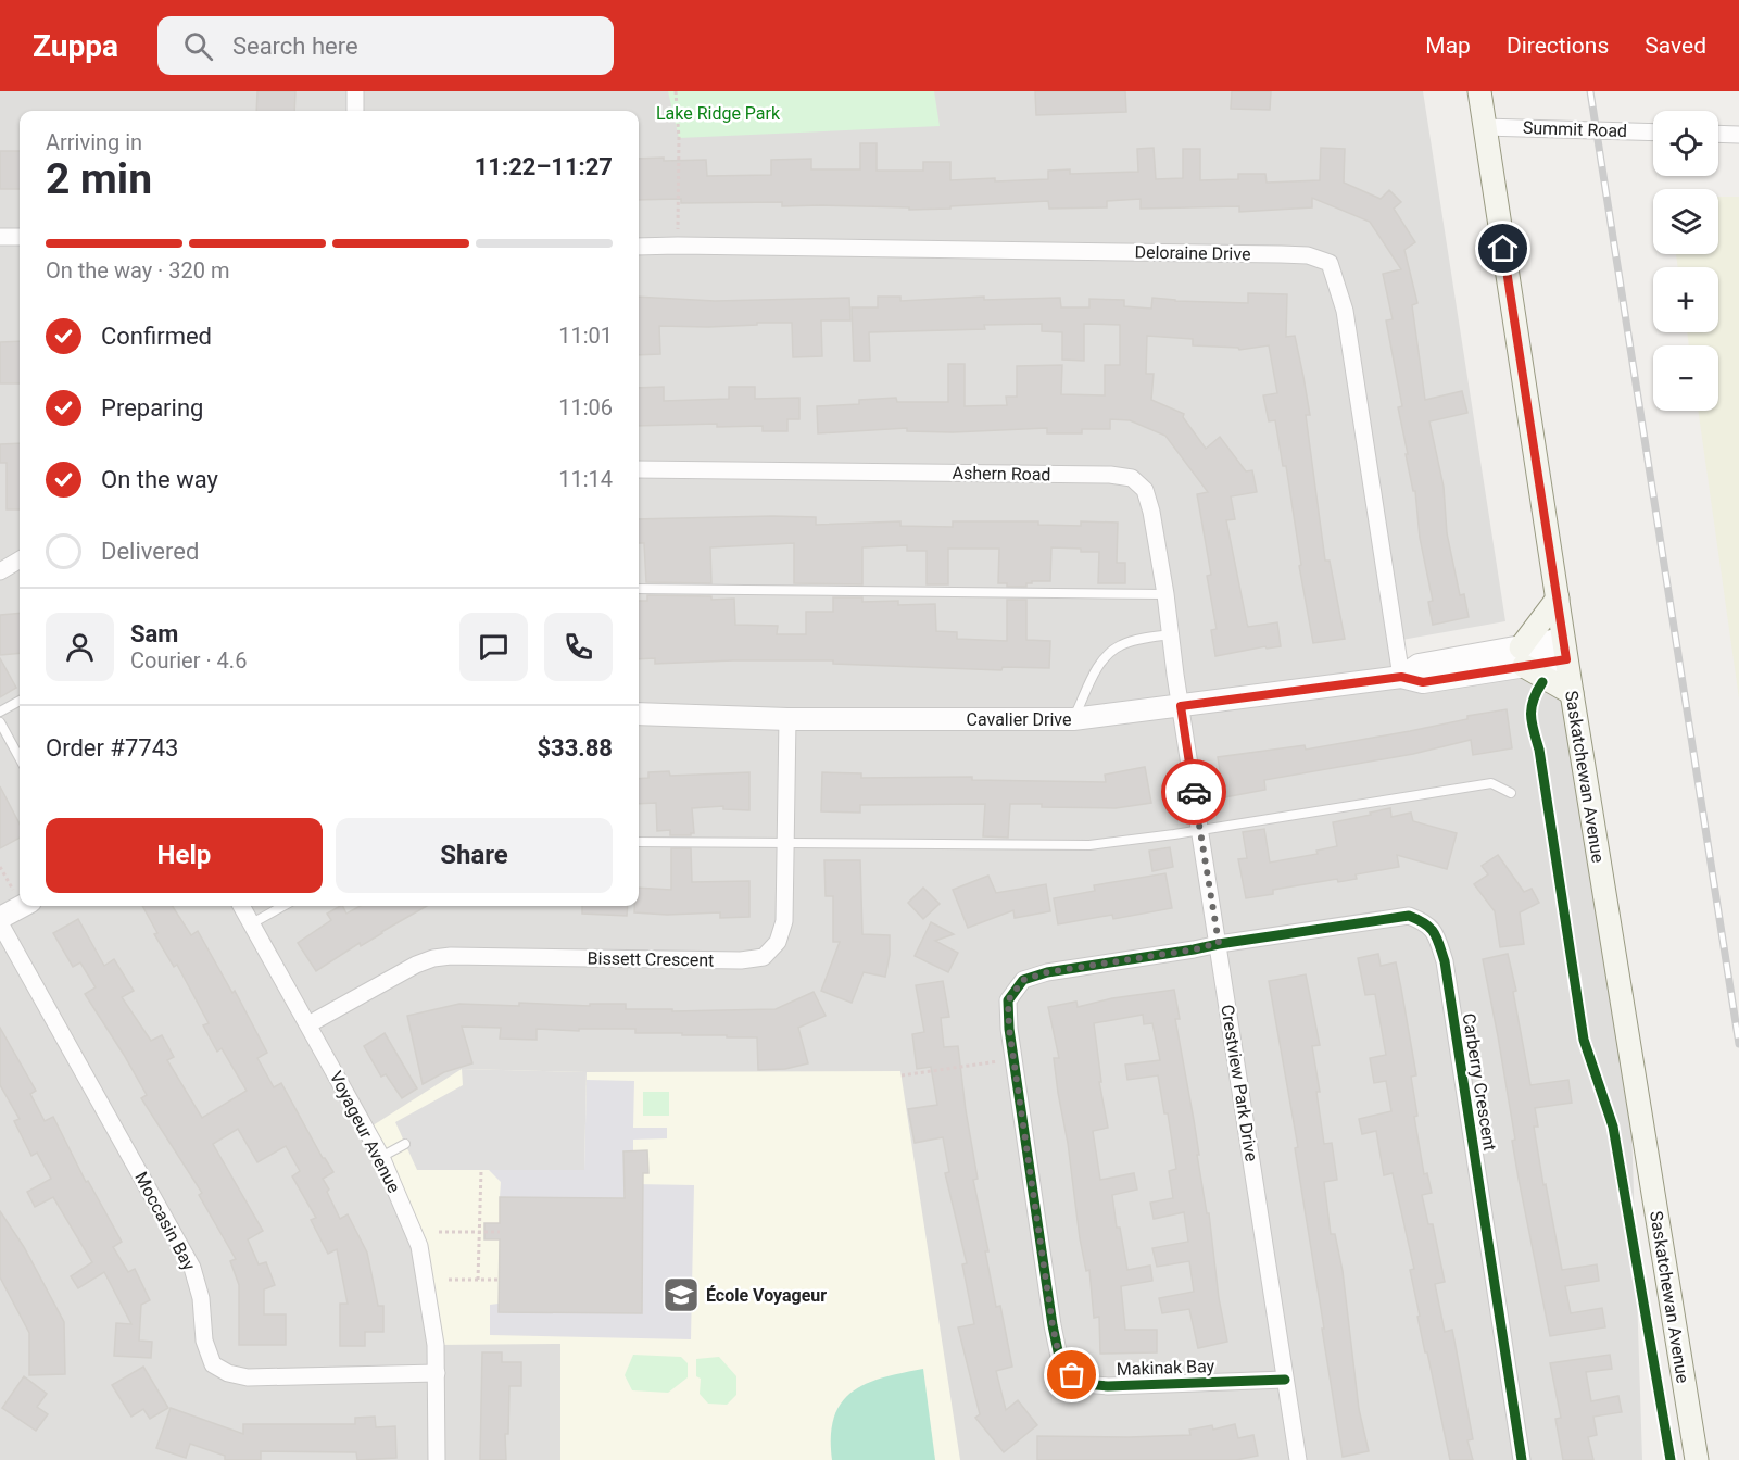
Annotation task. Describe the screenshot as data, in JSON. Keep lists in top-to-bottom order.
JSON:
{
  "streets": {
    "main road": ["Saskatchewan Avenue"],
    "street": [
      "Summit Road",
      "Deloraine Drive",
      "Ashern Road",
      "Cavalier Drive",
      "Bissett Crescent",
      "Carberry Crescent",
      "Crestview Park Drive",
      "Voyageur Avenue",
      "Moccasin Bay",
      "Makinak Bay"
    ]
  },
  "crossings": [
    ["Summit Road", "Saskatchewan Avenue"],
    ["Deloraine Drive", "Cavalier Drive"],
    ["Ashern Road", "Cavalier Drive"],
    ["Ashern Road", "Crestview Park Drive"],
    ["Cavalier Drive", "Saskatchewan Avenue"],
    ["Cavalier Drive", "Bissett Crescent"],
    ["Cavalier Drive", "Crestview Park Drive"],
    ["Bissett Crescent", "Voyageur Avenue"],
    ["Carberry Crescent", "Crestview Park Drive"],
    ["Carberry Crescent", "Makinak Bay"],
    ["Crestview Park Drive", "Makinak Bay"],
    ["Voyageur Avenue", "Moccasin Bay"]
  ],
  "parks": ["Lake Ridge Park"],
  "places": {
    "school or university": ["École Voyageur"]
  },
  "page": {
    "header": "Zuppa",
    "search": "Search here",
    "nav": ["Map", "Directions", "Saved"],
    "map_buttons": ["+", "−"],
    "heading": ["2 min", "Arriving in", "11:22–11:27"],
    "panel": [
      "Sam",
      "Courier · 4.6",
      "Order #7743",
      "$33.88"
    ],
    "bar": "On the way · 320 m",
    "list": [
      ["Confirmed", "11:01"],
      ["Preparing", "11:06"],
      ["On the way", "11:14"],
      "Delivered"
    ],
    "buttons": ["Help", "Share"]
  }
}
